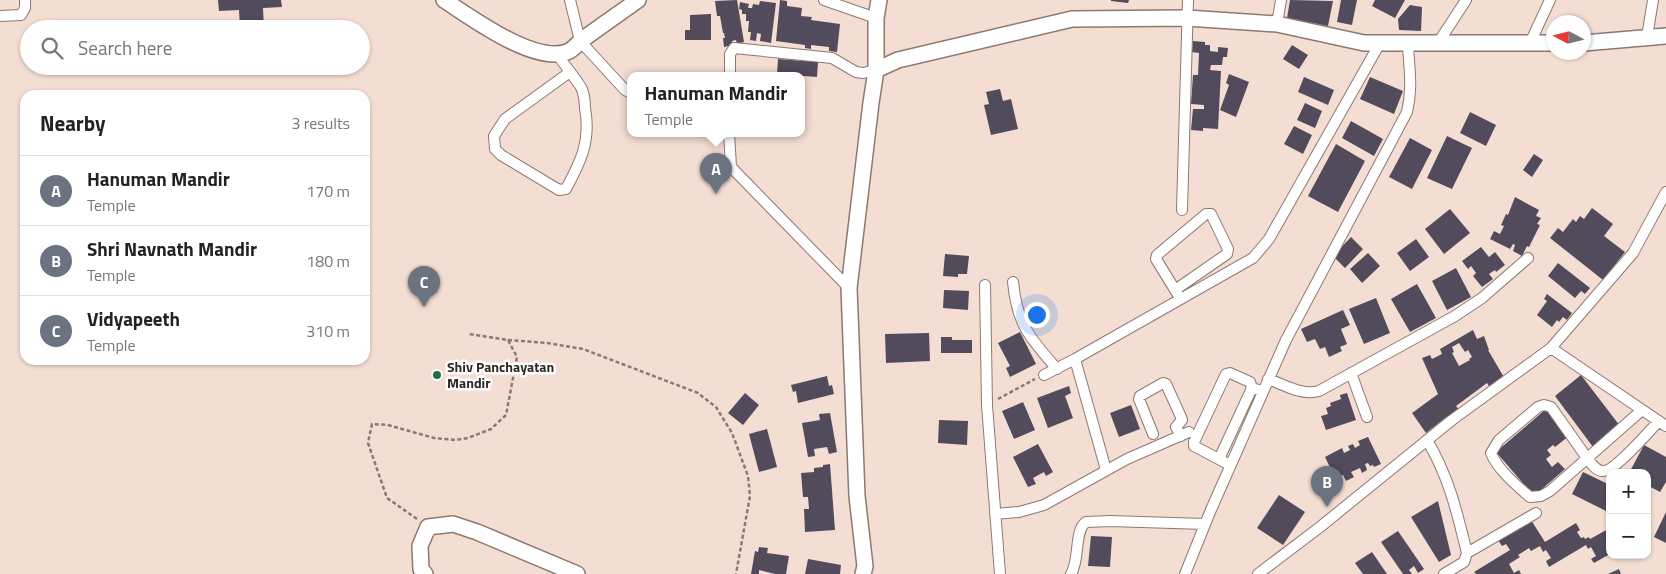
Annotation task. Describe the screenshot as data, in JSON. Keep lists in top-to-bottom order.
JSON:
{
  "places": ["Shiv Panchayatan Mandir"],
  "north": "left",
  "page": {
    "search": "Search here",
    "popup": ["Hanuman Mandir", "Temple"],
    "heading": ["Nearby", "3 results"],
    "pins": ["A", "C", "B"],
    "list": [
      {
        "mark": "A",
        "name": "Hanuman Mandir",
        "note": "Temple",
        "value": "170 m"
      },
      {
        "mark": "B",
        "name": "Shri Navnath Mandir",
        "note": "Temple",
        "value": "180 m"
      },
      {
        "mark": "C",
        "name": "Vidyapeeth",
        "note": "Temple",
        "value": "310 m"
      }
    ],
    "map_buttons": ["+", "−"]
  }
}
